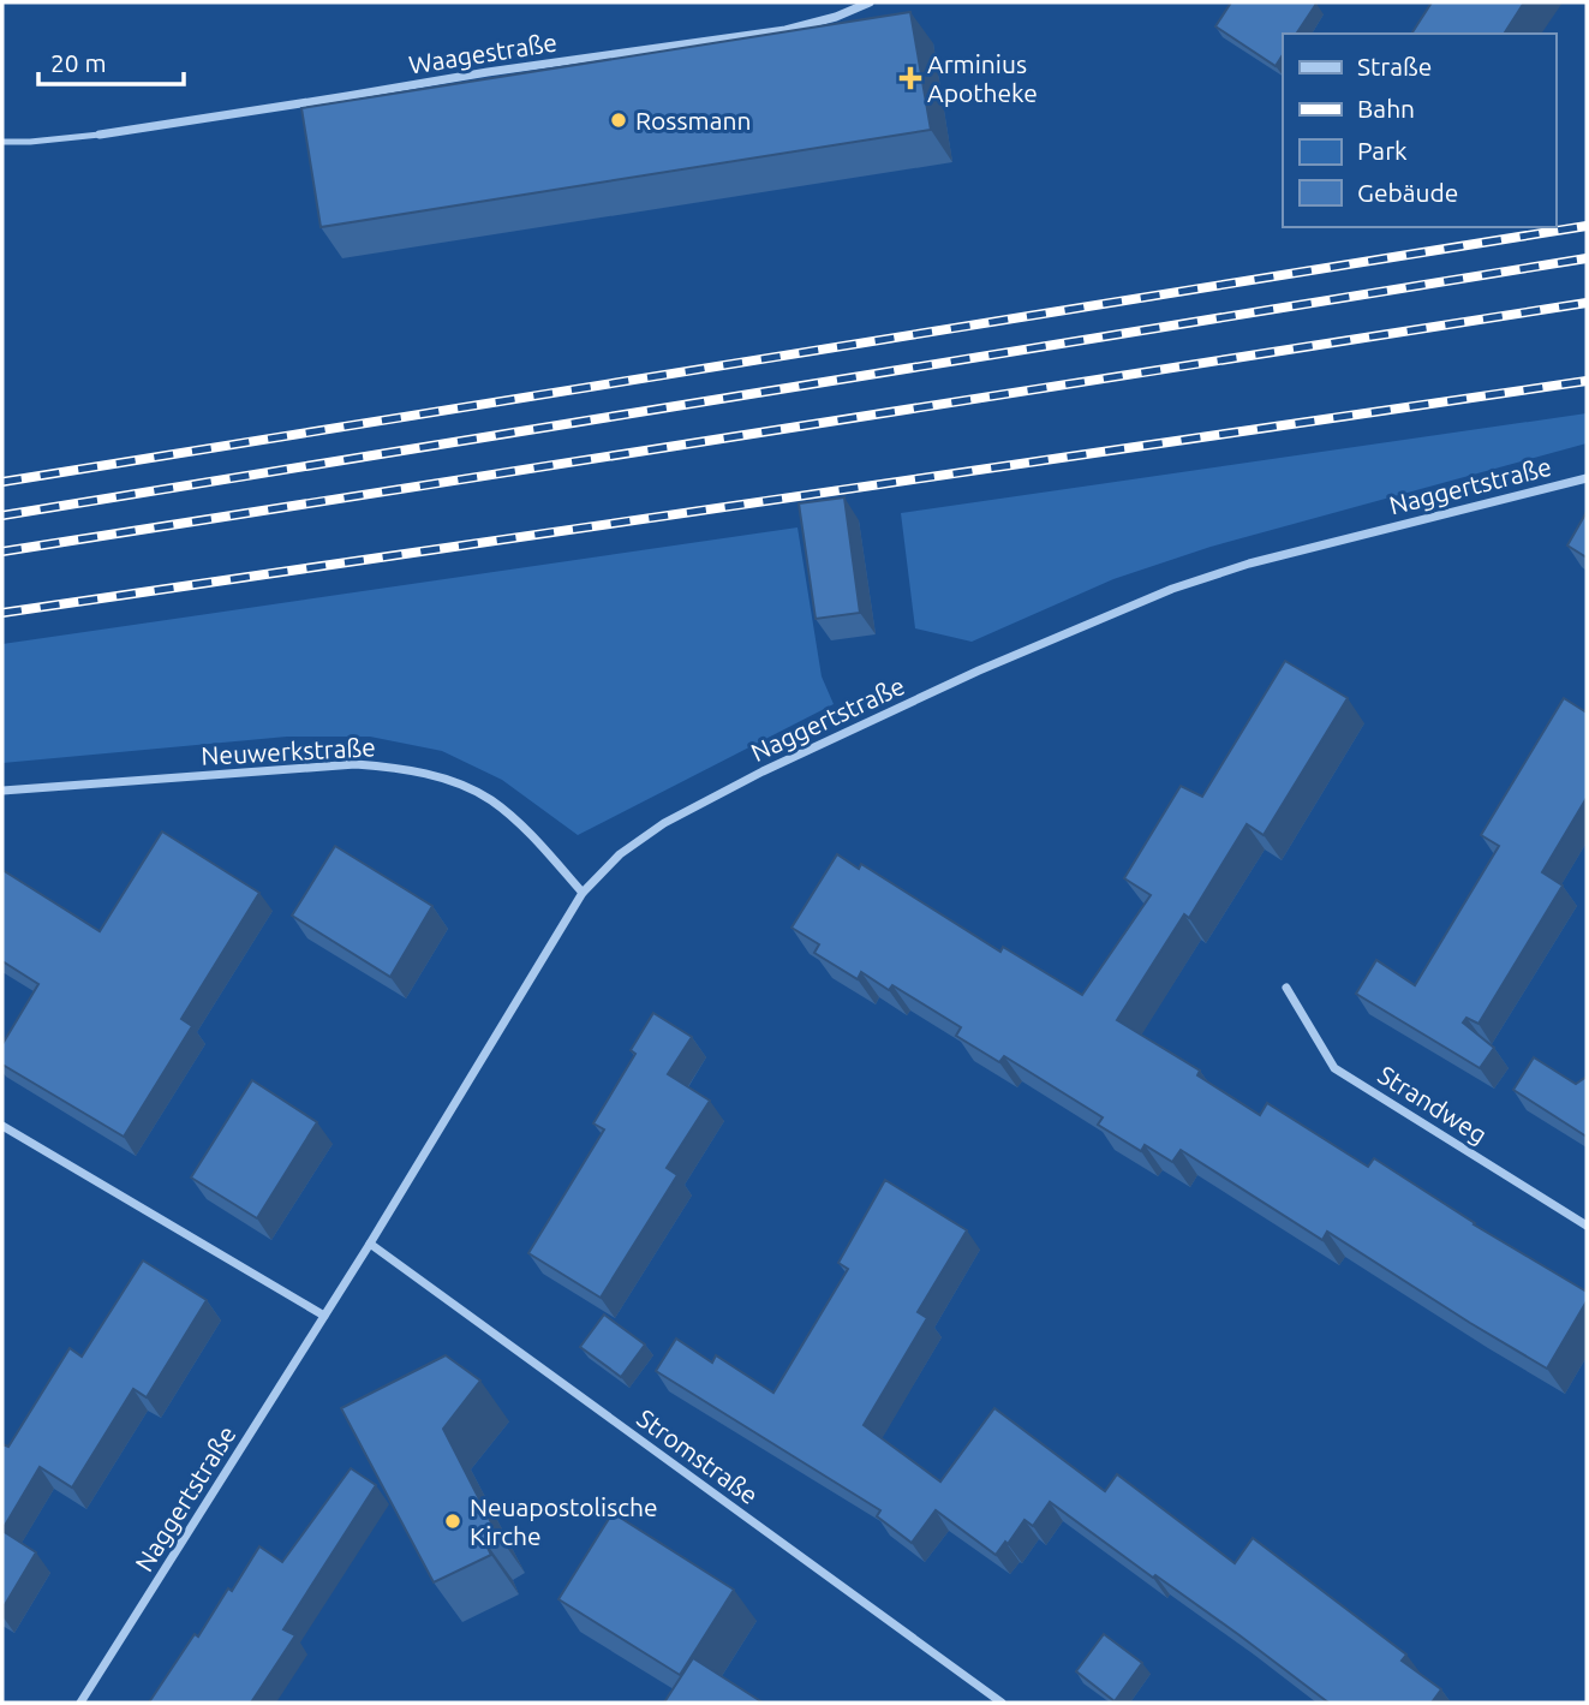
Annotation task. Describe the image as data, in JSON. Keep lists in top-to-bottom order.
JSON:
{
  "streets": {
    "street": [
      "Waagestraße",
      "Naggertstraße",
      "Neuwerkstraße",
      "Strandweg",
      "Stromstraße"
    ]
  },
  "crossings": [
    ["Naggertstraße", "Neuwerkstraße"],
    ["Naggertstraße", "Stromstraße"]
  ],
  "places": {
    "health": ["Arminius Apotheke"],
    "other": ["Rossmann", "Neuapostolische Kirche"]
  },
  "legend": [
    "Straße",
    "Bahn",
    "Park",
    "Gebäude"
  ],
  "scale_bar": "20 m"
}
